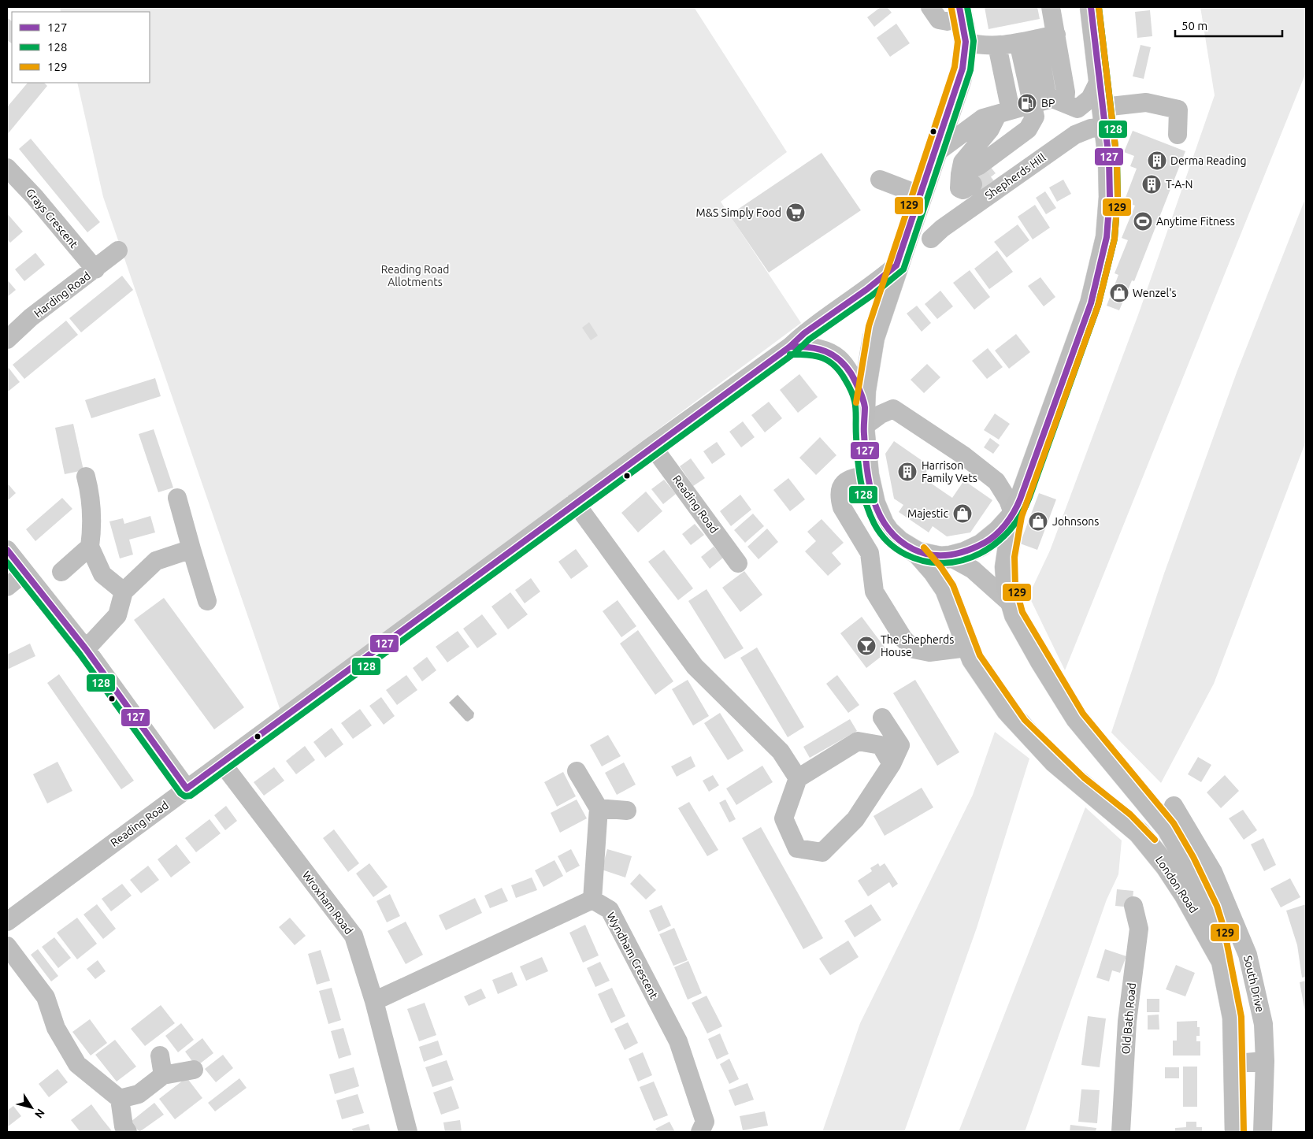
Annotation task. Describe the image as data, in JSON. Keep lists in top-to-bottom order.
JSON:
{
  "streets": {
    "main road": ["London Road"],
    "street": [
      "Shepherds Hill",
      "Grays Crescent",
      "Harding Road",
      "Reading Road",
      "Wroxham Road",
      "Wyndham Crescent",
      "South Drive",
      "Old Bath Road"
    ]
  },
  "crossings": [
    ["Grays Crescent", "Harding Road"],
    ["Reading Road", "London Road"],
    ["Reading Road", "Wroxham Road"]
  ],
  "parks": ["Reading Road Allotments"],
  "places": {
    "fuel station": ["BP"],
    "building": ["Derma Reading", "T-A-N", "Harrison Family Vets"],
    "supermarket": ["M&S Simply Food"],
    "sports": ["Anytime Fitness"],
    "shop": ["Wenzel's", "Majestic", "Johnsons"],
    "bar": ["The Shepherds House"]
  },
  "lines": ["transit line 127", "transit line 128", "transit line 129"],
  "legend": ["127", "128", "129"],
  "scale_bar": "50 m",
  "north": "bottom right"
}
